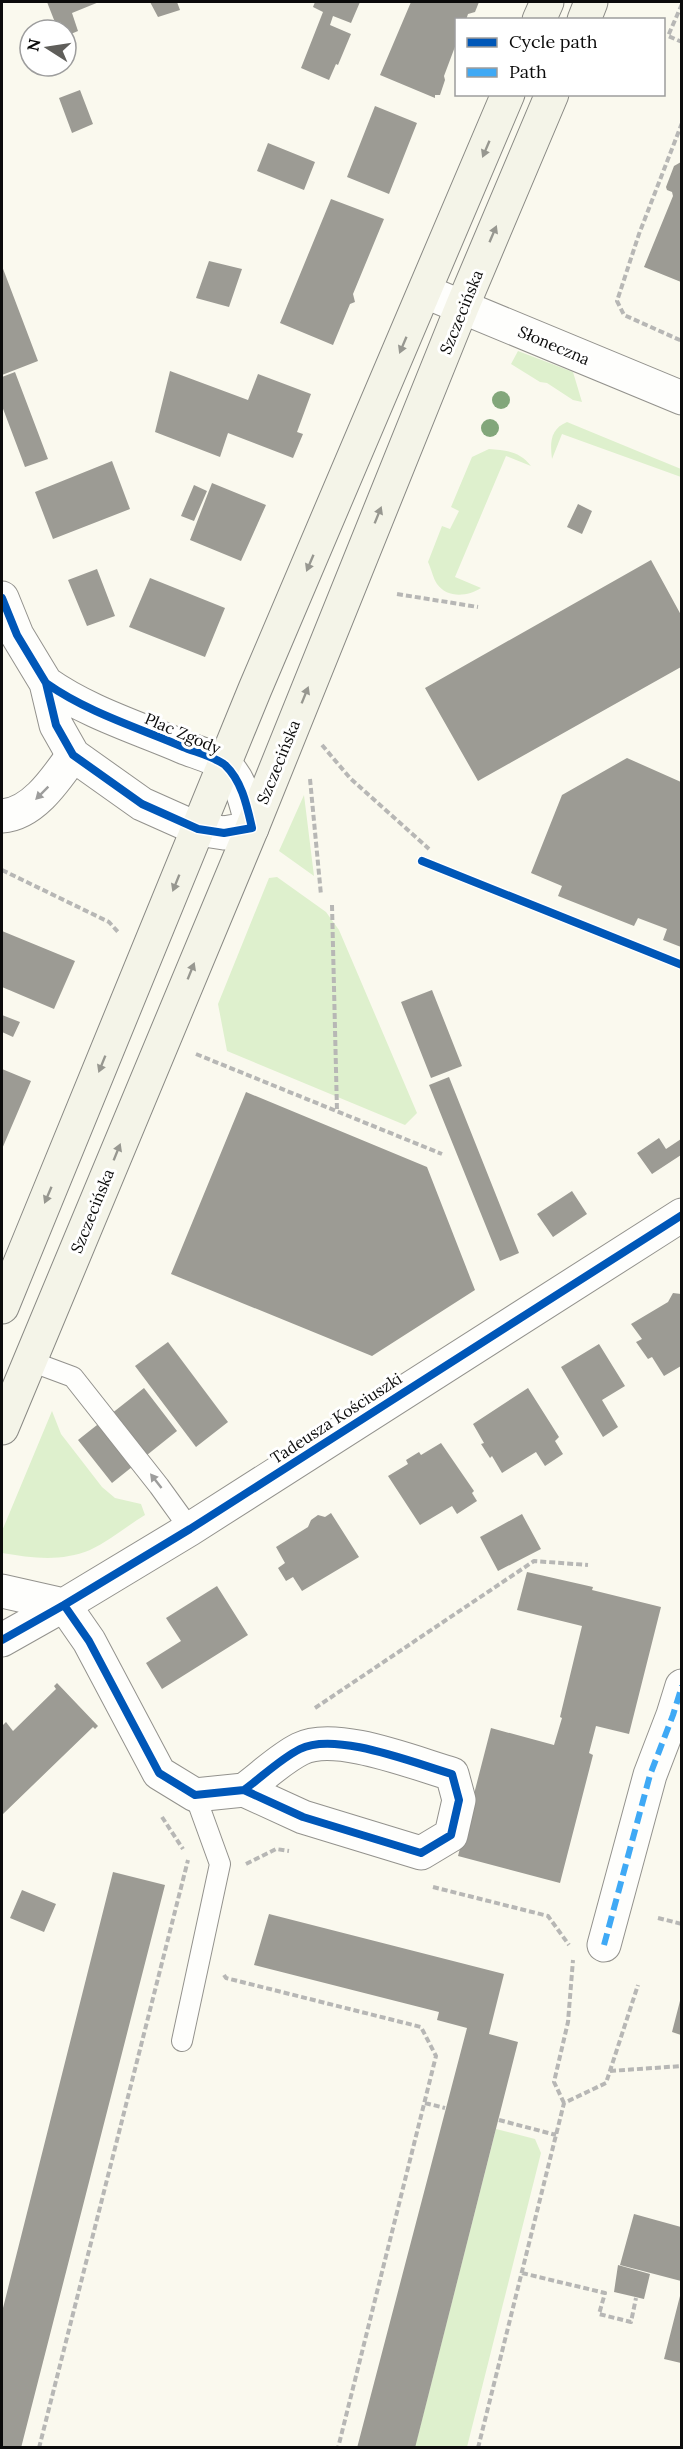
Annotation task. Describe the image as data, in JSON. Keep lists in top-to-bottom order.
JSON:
{
  "streets": {
    "main road": ["Szczecińska"],
    "street": ["Słoneczna", "Plac Zgody", "Tadeusza Kościuszki"]
  },
  "crossings": [
    ["Szczecińska", "Słoneczna"],
    ["Szczecińska", "Plac Zgody"]
  ],
  "legend": ["Cycle path", "Path"],
  "north": "left"
}
